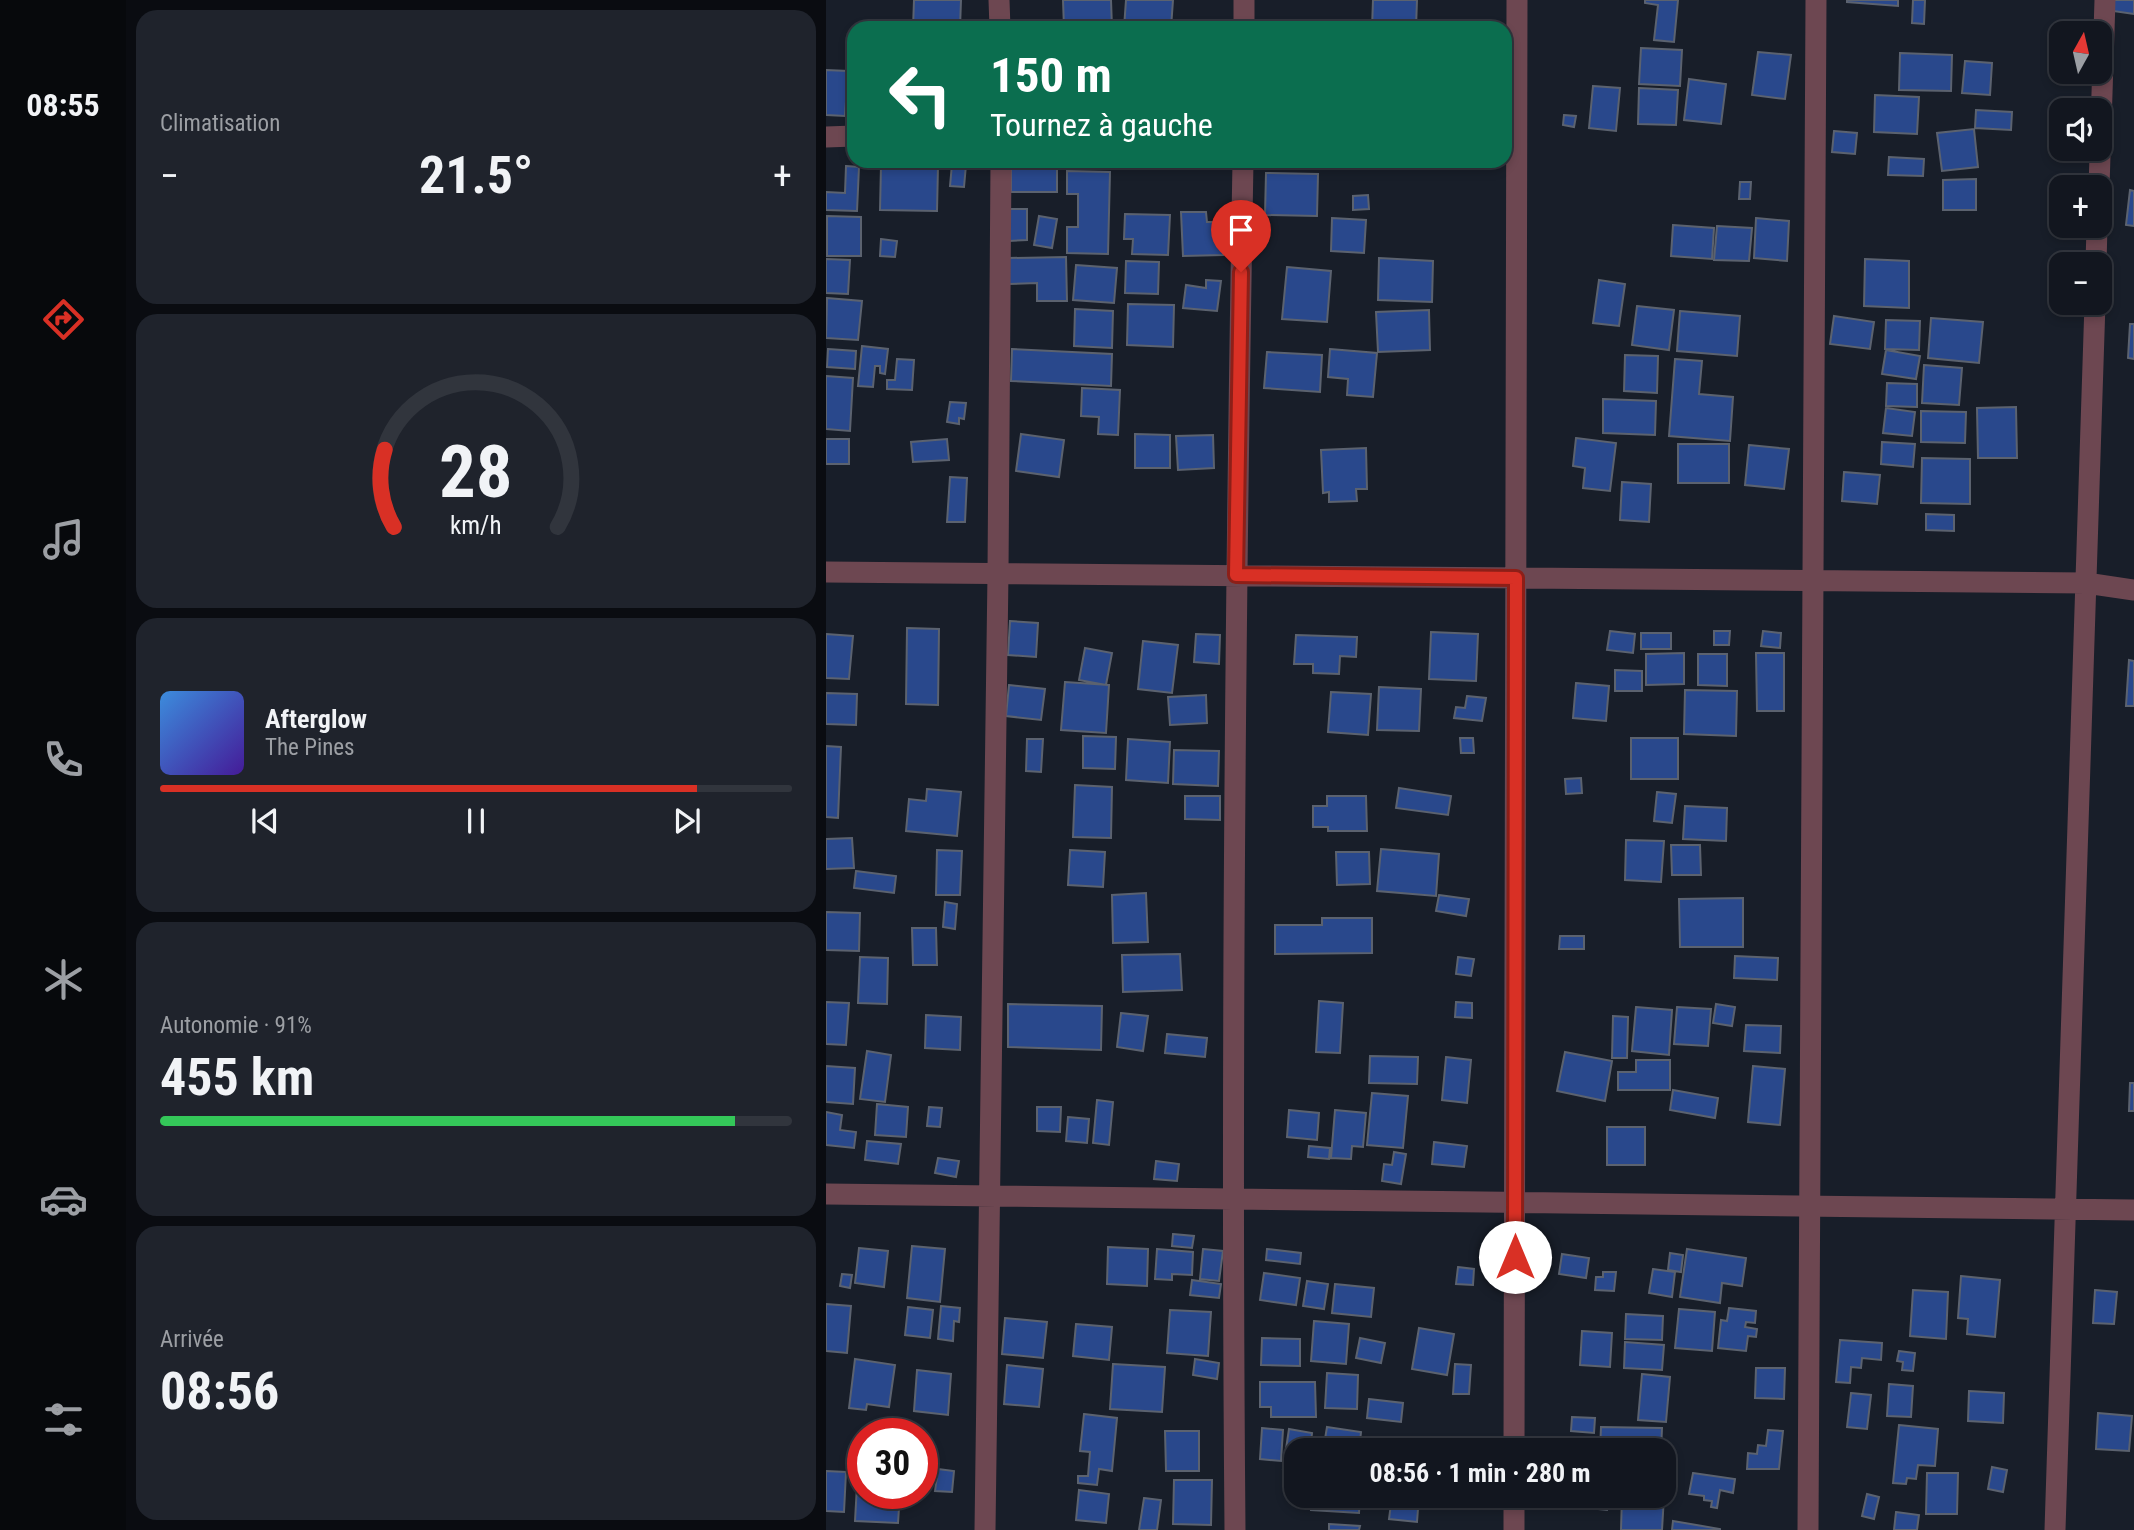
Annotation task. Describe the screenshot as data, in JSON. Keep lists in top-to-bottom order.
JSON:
{
  "north": "top",
  "page": {
    "tabs": "08:55",
    "tile": [
      "Climatisation",
      ["Autonomie · 91%", "455 km"],
      ["Arrivée", "08:56"]
    ],
    "map_buttons": ["+", "−"],
    "turn": ["150 m", "Tournez à gauche"],
    "heat": ["−", "21.5°", "+"],
    "song": ["Afterglow", "The Pines"],
    "limit": "30",
    "trip": "08:56 · 1 min · 280 m",
    "gauge": ["28", "km/h"]
  }
}
